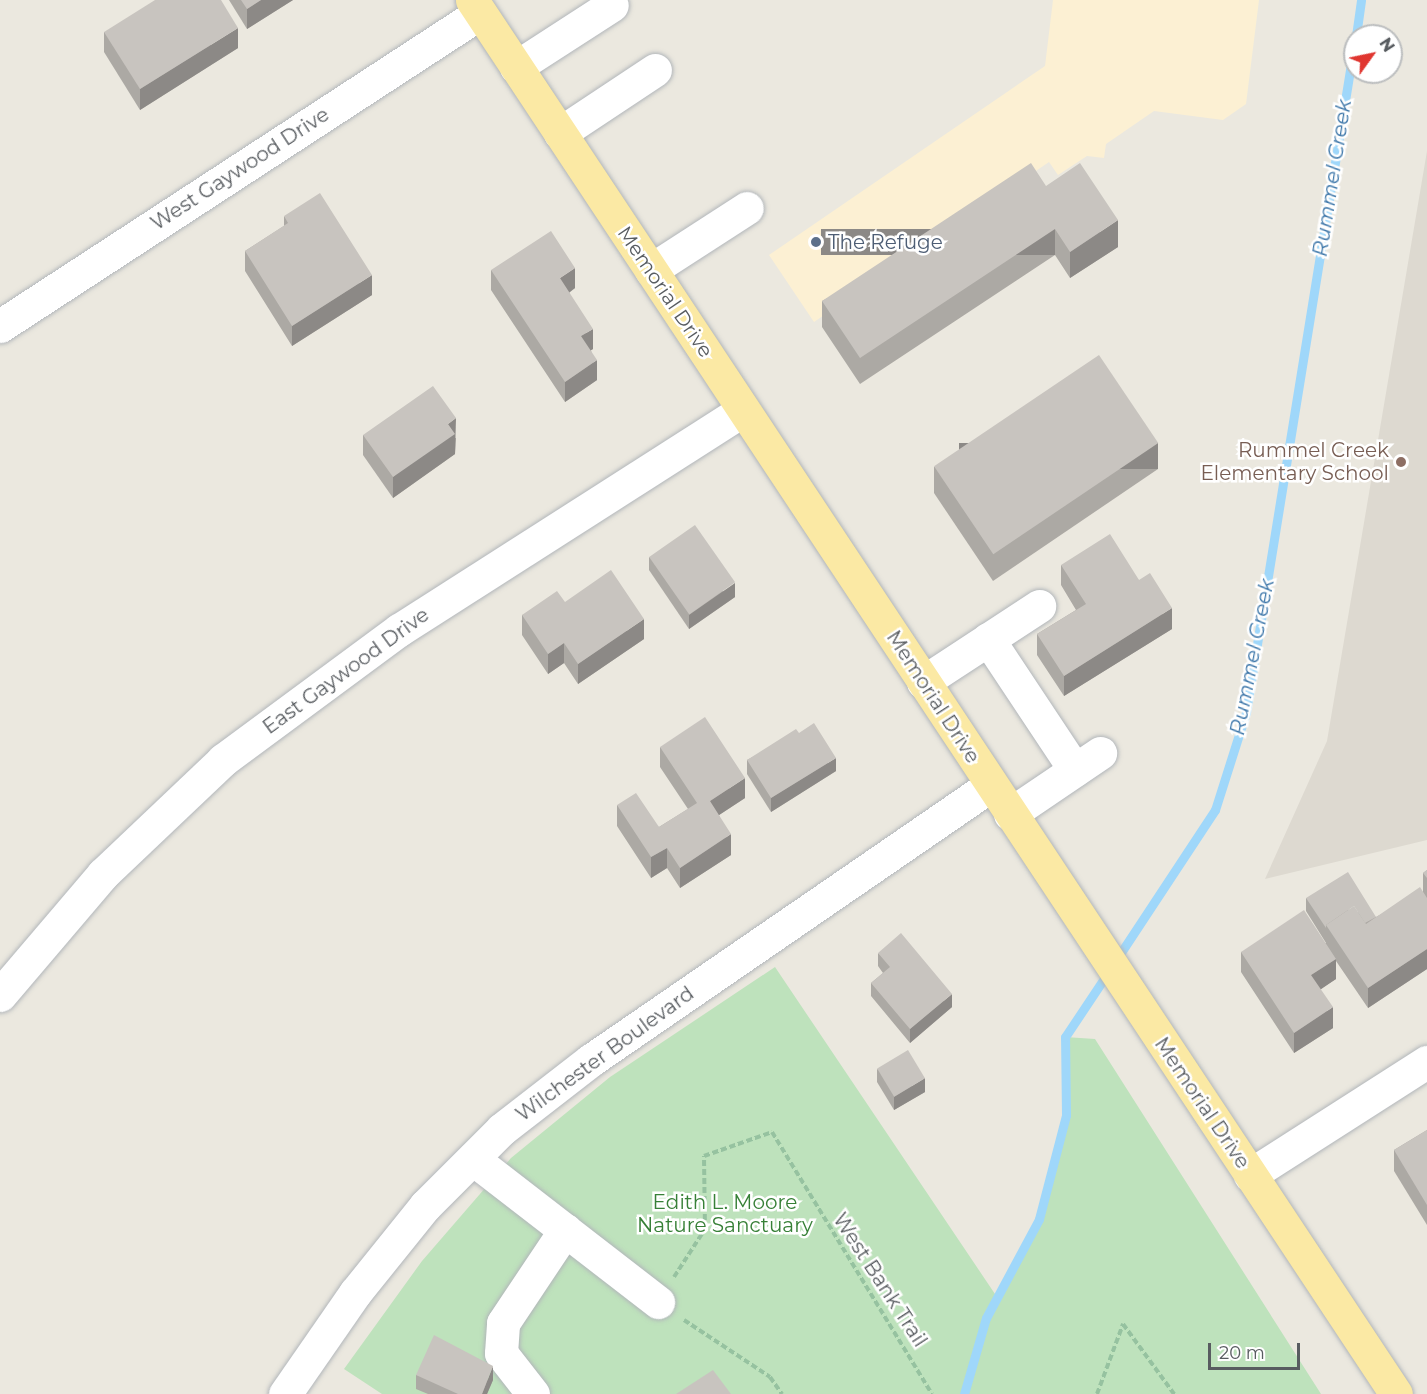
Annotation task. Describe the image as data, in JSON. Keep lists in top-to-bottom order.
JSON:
{
  "streets": {
    "main road": ["Memorial Drive"],
    "street": ["West Gaywood Drive", "East Gaywood Drive", "Wilchester Boulevard"],
    "path": ["West Bank Trail"]
  },
  "crossings": [
    ["West Gaywood Drive", "Memorial Drive"],
    ["Memorial Drive", "East Gaywood Drive"],
    ["Memorial Drive", "Wilchester Boulevard"]
  ],
  "water": ["Rummel Creek"],
  "parks": ["Edith L. Moore Nature Sanctuary"],
  "places": ["The Refuge", "Rummel Creek Elementary School"],
  "scale_bar": "20 m",
  "north": "top right"
}
